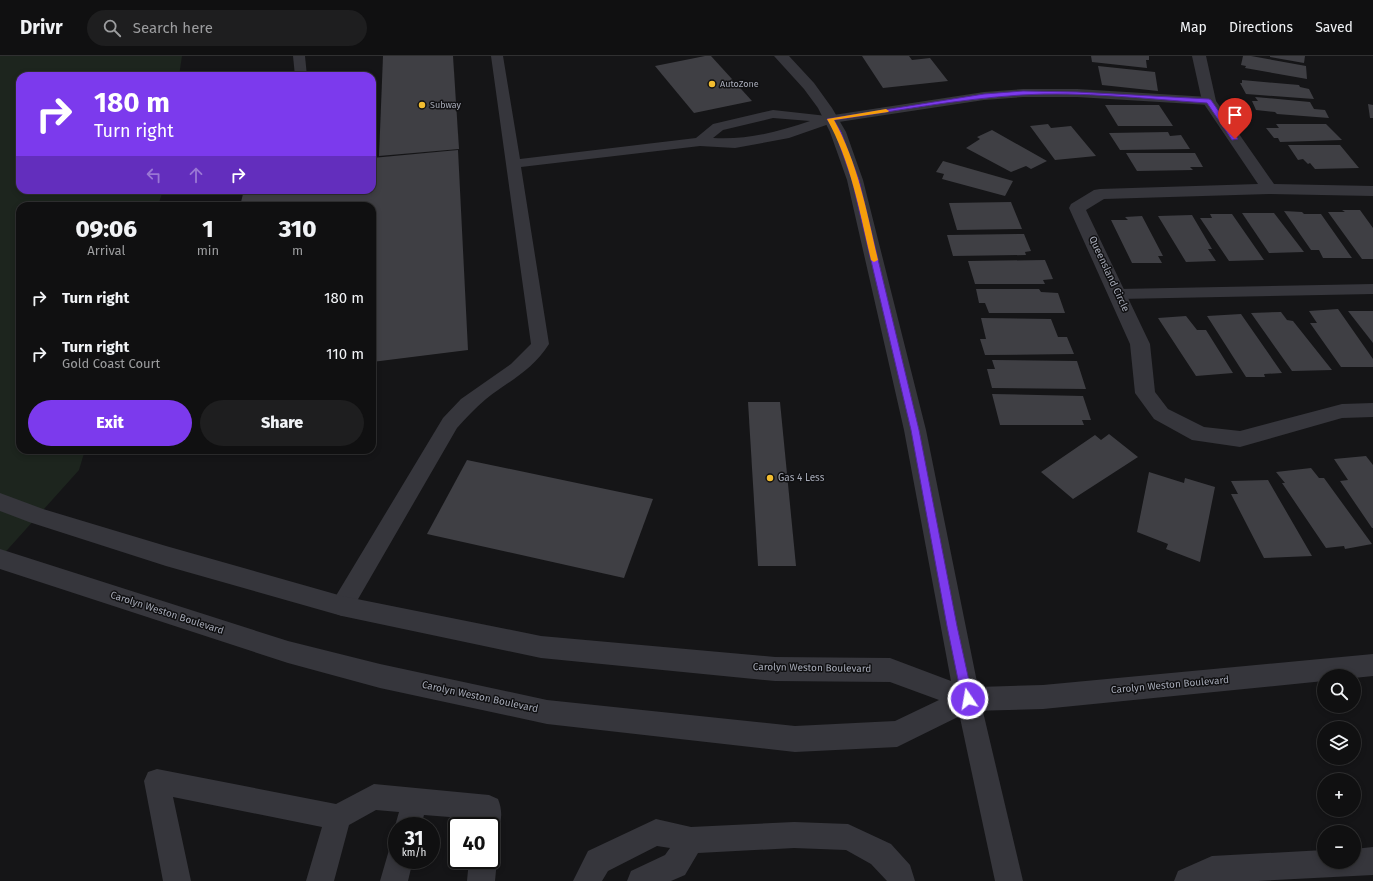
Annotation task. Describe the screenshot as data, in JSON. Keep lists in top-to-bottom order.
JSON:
{
  "streets": {
    "street": ["Queensland Circle", "Carolyn Weston Boulevard"]
  },
  "places": ["AutoZone", "Subway", "Gas 4 Less"],
  "page": {
    "header": "Drivr",
    "search": "Search here",
    "nav": ["Map", "Directions", "Saved"],
    "turn": ["180 m", "Turn right"],
    "eta": [
      "09:06",
      "Arrival",
      "1",
      "min",
      "310",
      "m"
    ],
    "list": [
      {
        "name": "Turn right",
        "value": "180 m"
      },
      {
        "name": "Turn right",
        "note": "Gold Coast Court",
        "value": "110 m"
      }
    ],
    "buttons": ["Exit", "Share"],
    "map_buttons": ["+", "−"],
    "speed": "31 km/h",
    "limit": "40"
  }
}
